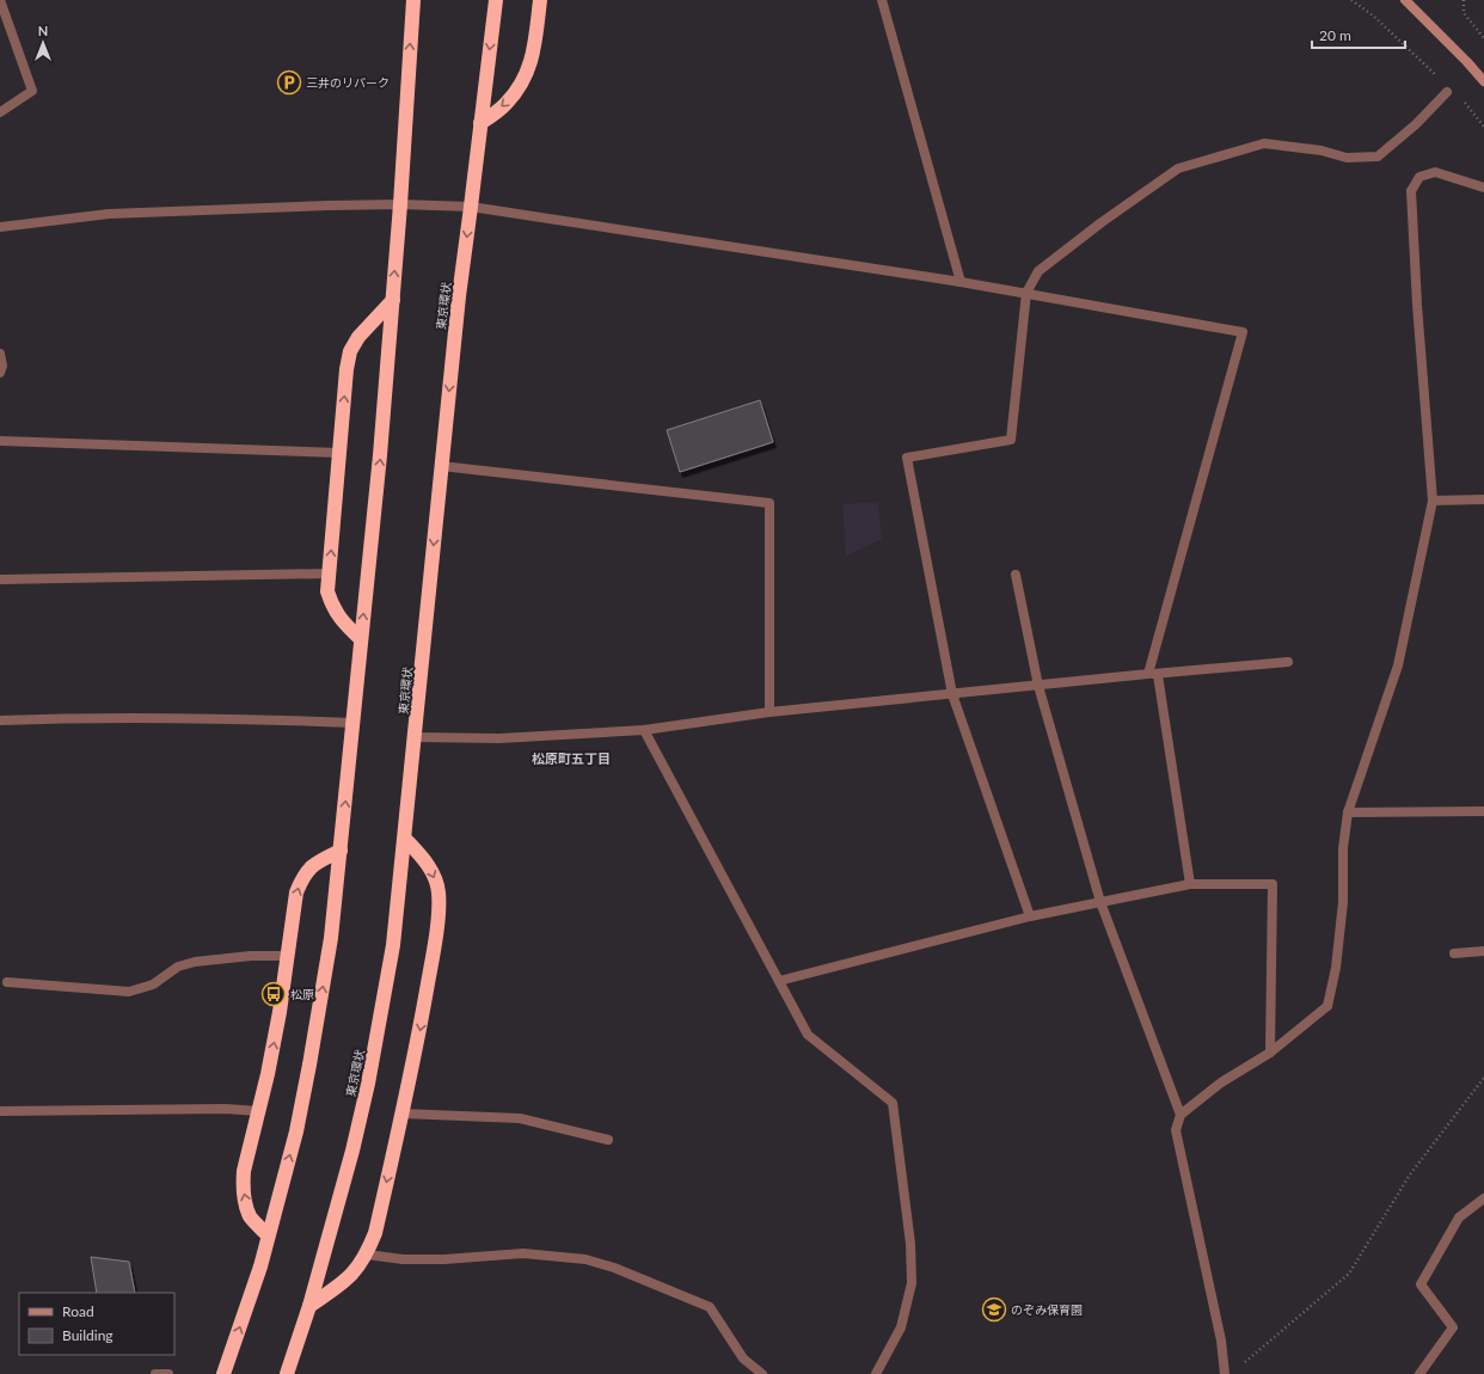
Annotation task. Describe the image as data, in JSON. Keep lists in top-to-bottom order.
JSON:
{
  "streets": {
    "highway": ["東京環状"]
  },
  "districts": ["松原町五丁目"],
  "places": {
    "parking": ["三井のリパーク"],
    "bus stop": ["松原"],
    "school or university": ["のぞみ保育園"]
  },
  "legend": ["Road", "Building"],
  "scale_bar": "20 m",
  "north": "top"
}
